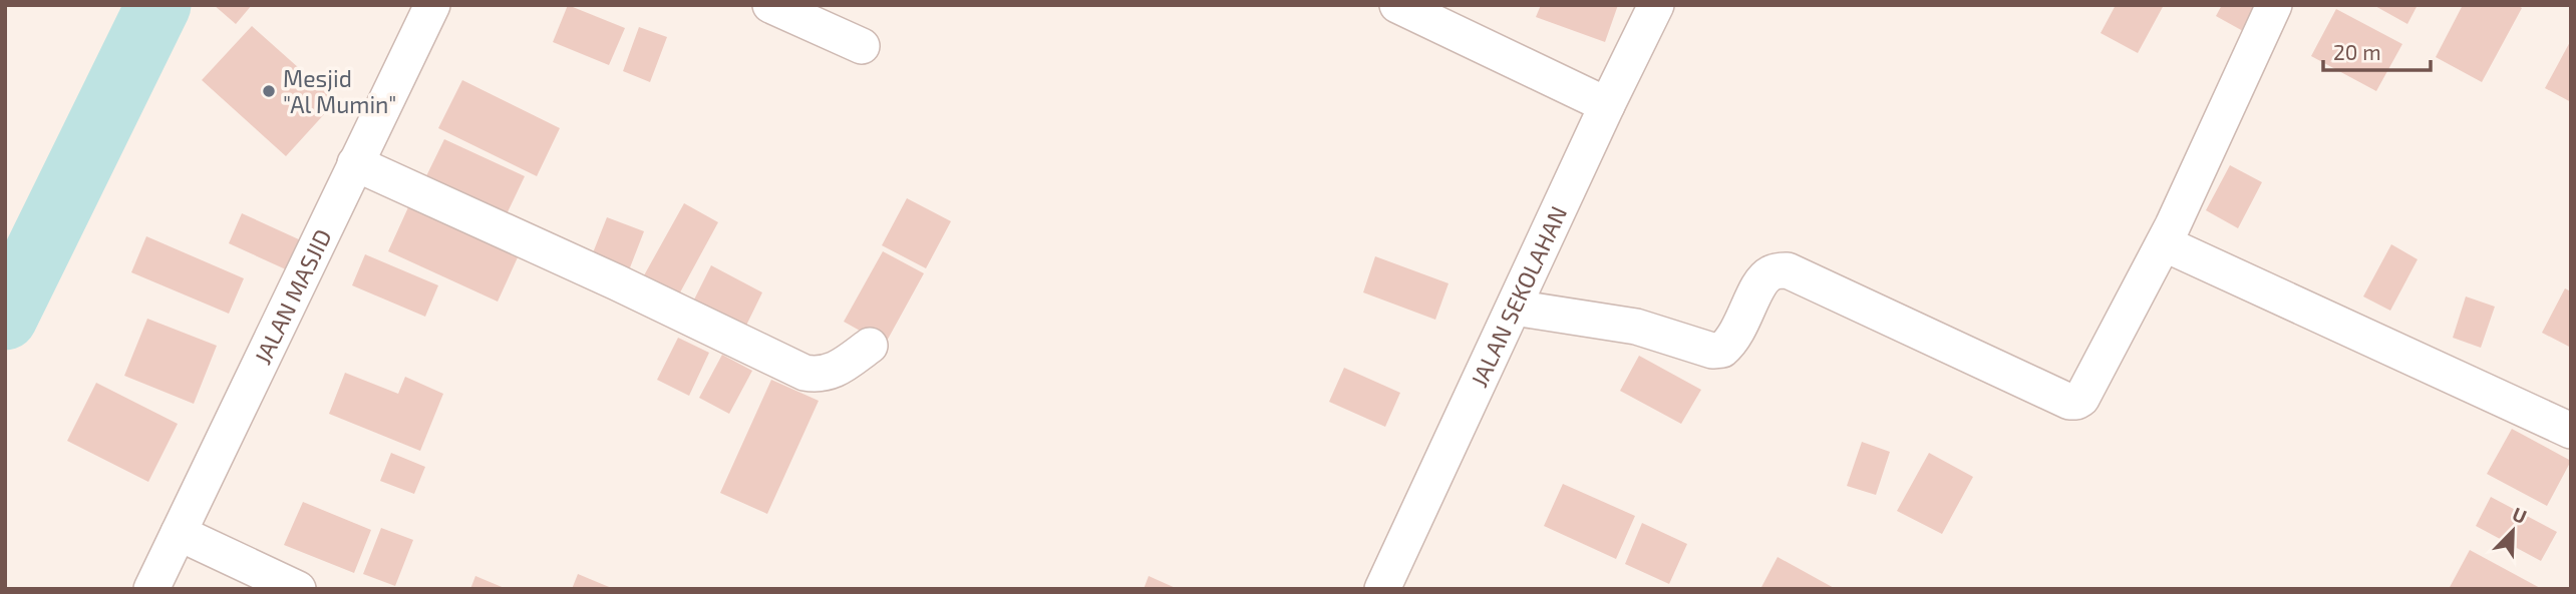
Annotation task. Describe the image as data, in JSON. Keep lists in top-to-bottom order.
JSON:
{
  "streets": {
    "street": ["JALAN MASJID", "JALAN SEKOLAHAN"]
  },
  "places": ["Mesjid \"Al Mumin\""],
  "scale_bar": "20 m",
  "north": "top right"
}
